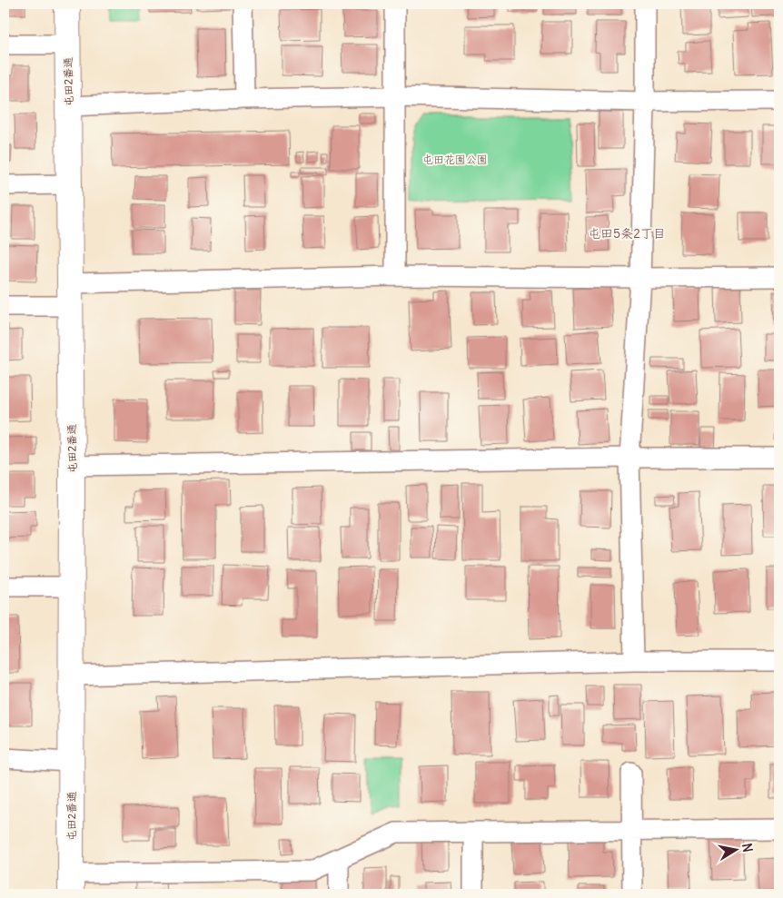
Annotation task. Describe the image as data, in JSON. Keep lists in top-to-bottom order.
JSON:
{
  "streets": {
    "street": ["屯田2番通"]
  },
  "districts": ["屯田5条2丁目"],
  "parks": ["屯田花園公園"],
  "north": "right"
}
